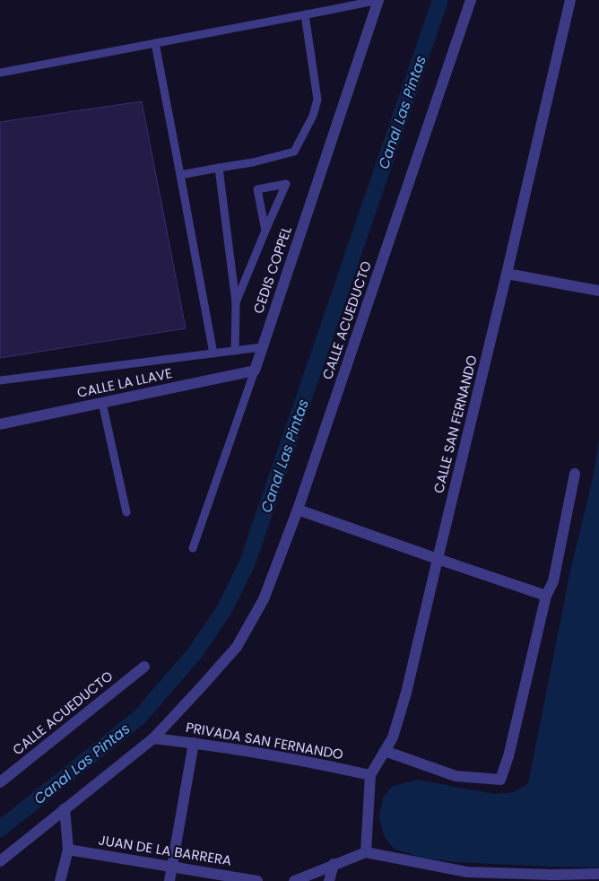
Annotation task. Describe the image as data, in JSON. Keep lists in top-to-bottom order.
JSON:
{
  "streets": {
    "street": [
      "CEDIS COPPEL",
      "CALLE ACUEDUCTO",
      "CALLE LA LLAVE",
      "CALLE SAN FERNANDO",
      "PRIVADA SAN FERNANDO",
      "JUAN DE LA BARRERA"
    ]
  },
  "crossings": [
    ["CEDIS COPPEL", "CALLE LA LLAVE"],
    ["CALLE ACUEDUCTO", "PRIVADA SAN FERNANDO"],
    ["CALLE SAN FERNANDO", "PRIVADA SAN FERNANDO"]
  ],
  "water": ["Canal Las Pintas"]
}
